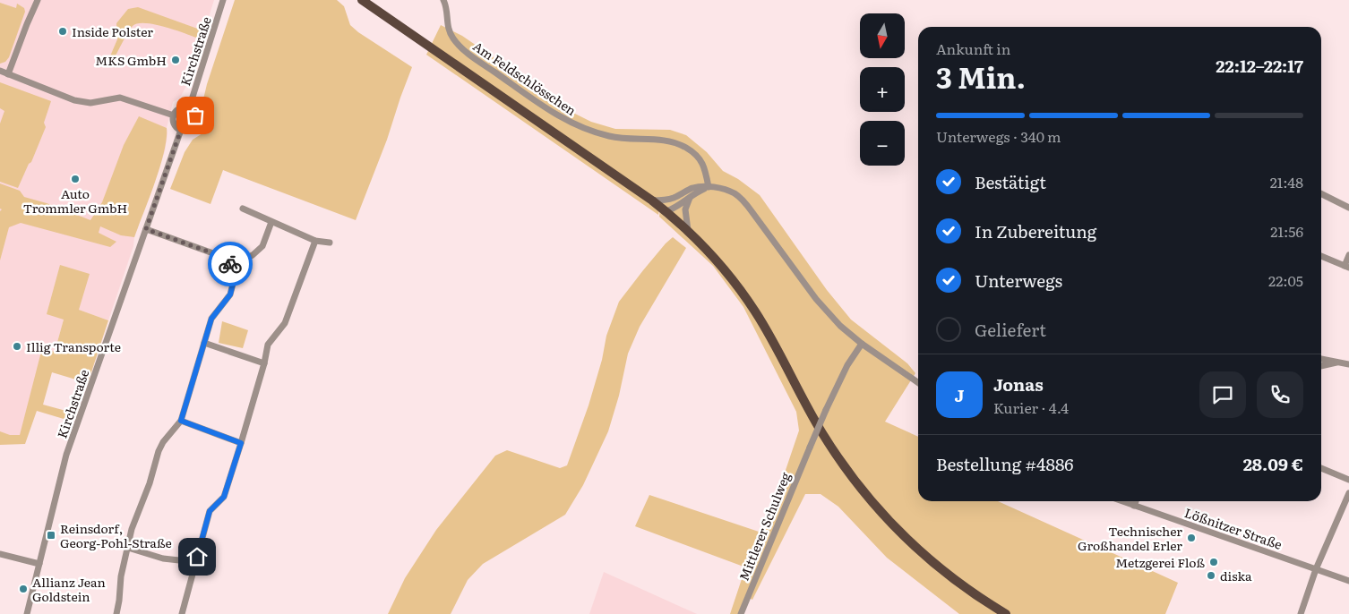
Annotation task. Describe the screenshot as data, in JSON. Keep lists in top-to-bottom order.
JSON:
{
  "streets": {
    "street": [
      "Kirchstraße",
      "Am Feldschlösschen",
      "Mittlerer Schulweg",
      "Lößnitzer Straße"
    ]
  },
  "places": {
    "other": [
      "Inside Polster",
      "MKS GmbH",
      "Auto Trommler GmbH",
      "Illig Transporte",
      "Technischer Großhandel Erler",
      "Metzgerei Floß",
      "diska",
      "Allianz Jean Goldstein"
    ],
    "transit": ["Reinsdorf, Georg-Pohl-Straße"]
  },
  "north": "bottom",
  "page": {
    "map_buttons": ["+", "−"],
    "heading": ["3 Min.", "Ankunft in", "22:12–22:17"],
    "panel": [
      "Jonas",
      "Kurier · 4.4",
      "Bestellung #4886",
      "28.09 €"
    ],
    "bar": "Unterwegs · 340 m",
    "list": [
      ["Bestätigt", "21:48"],
      ["In Zubereitung", "21:56"],
      ["Unterwegs", "22:05"],
      "Geliefert"
    ],
    "round": "J"
  }
}
